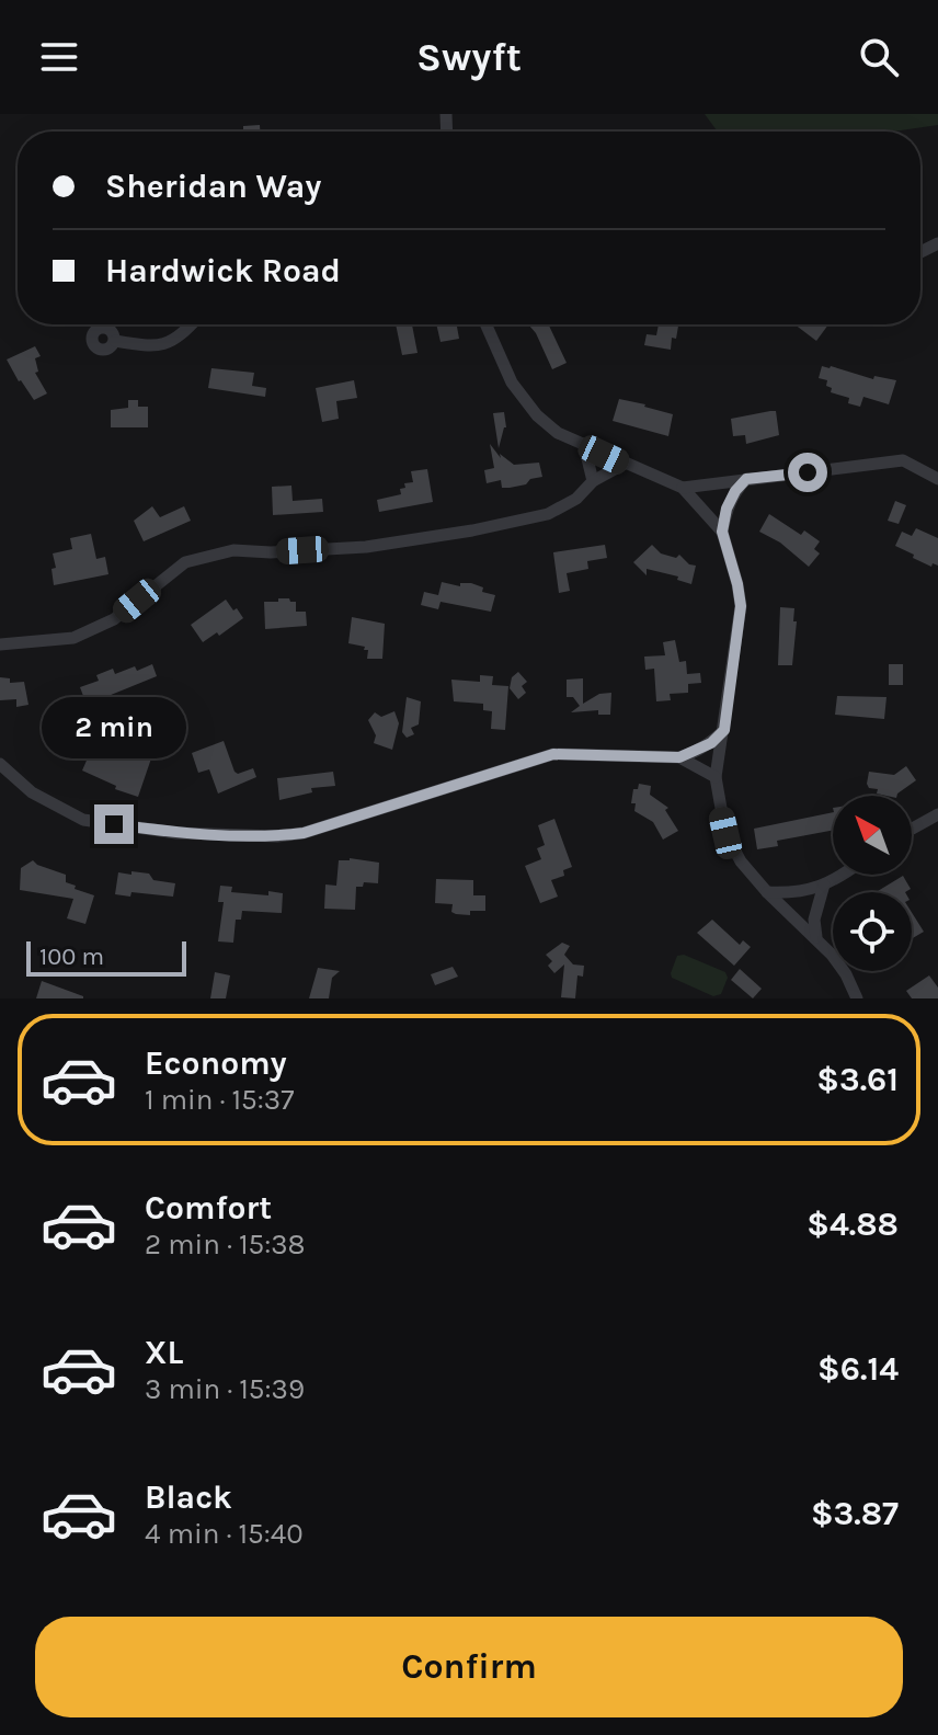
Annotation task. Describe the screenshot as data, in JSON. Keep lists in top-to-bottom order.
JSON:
{
  "scale_bar": "100 m",
  "north": "top left",
  "page": {
    "header": "Swyft",
    "banner": ["Sheridan Way", "Hardwick Road"],
    "bubble": "2 min",
    "scale": "100 m",
    "list": [
      {
        "name": "Economy",
        "note": "1 min · 15:37",
        "value": "$3.61"
      },
      {
        "name": "Comfort",
        "note": "2 min · 15:38",
        "value": "$4.88"
      },
      {
        "name": "XL",
        "note": "3 min · 15:39",
        "value": "$6.14"
      },
      {
        "name": "Black",
        "note": "4 min · 15:40",
        "value": "$3.87"
      }
    ],
    "buttons": "Confirm"
  }
}
